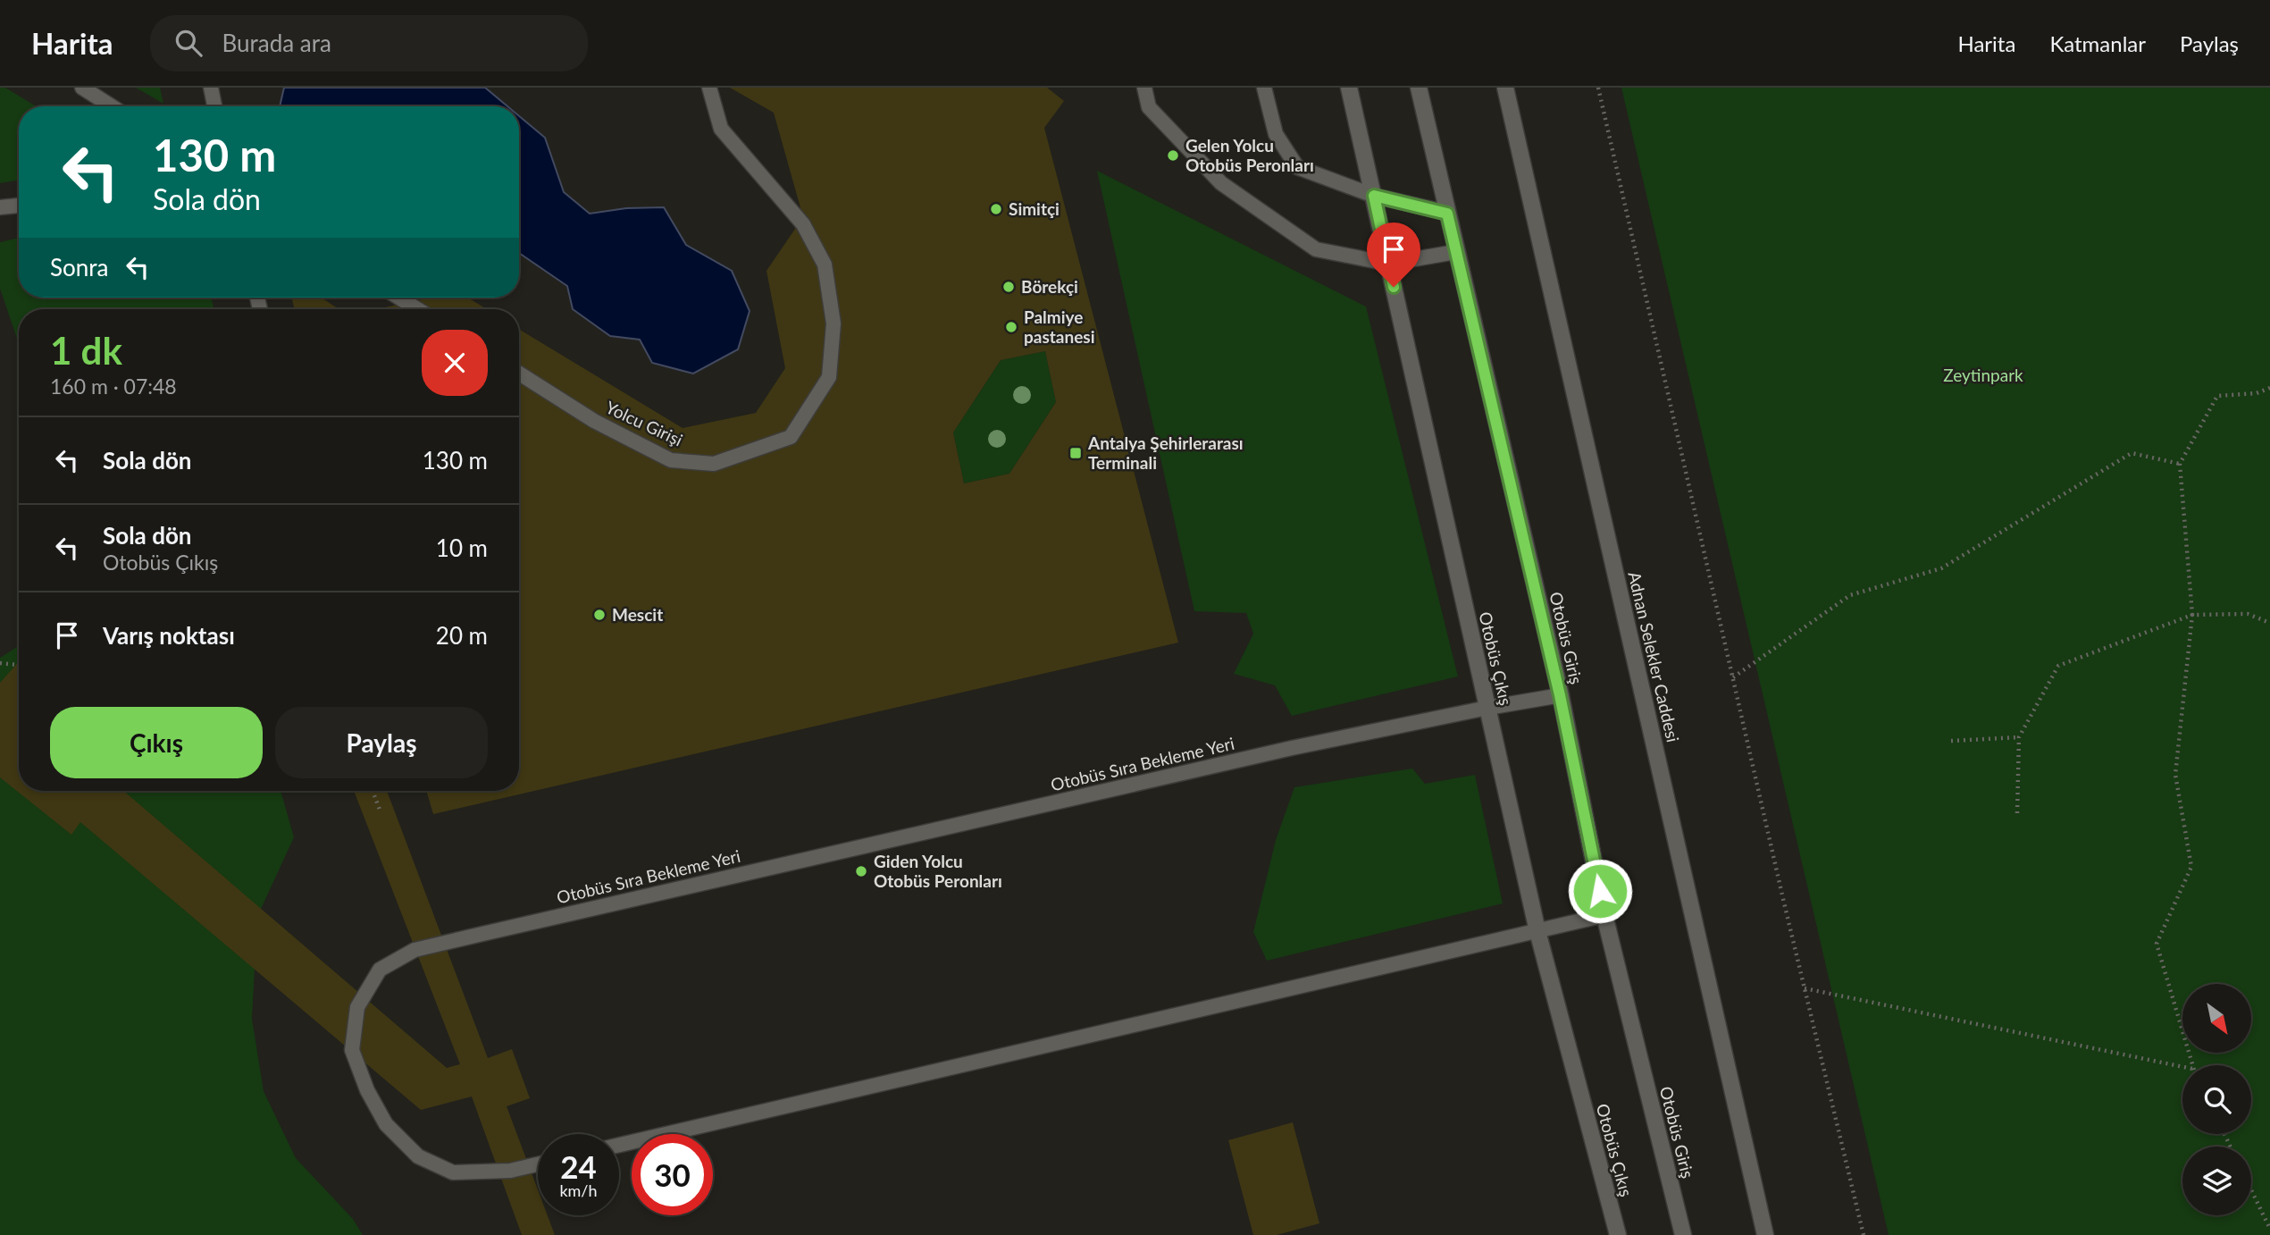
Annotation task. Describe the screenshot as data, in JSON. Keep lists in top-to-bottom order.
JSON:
{
  "streets": {
    "street": ["Otobüs Giriş", "Adnan Selekler Caddesi", "Otobüs Çıkış"],
    "lane": ["Yolcu Girişi", "Otobüs Sıra Bekleme Yeri"]
  },
  "crossings": [
    ["Otobüs Giriş", "Otobüs Sıra Bekleme Yeri"],
    ["Otobüs Çıkış", "Otobüs Sıra Bekleme Yeri"]
  ],
  "parks": ["Zeytinpark"],
  "places": {
    "other": [
      "Gelen Yolcu Otobüs Peronları",
      "Simitçi",
      "Börekçi",
      "Palmiye pastanesi",
      "Mescit",
      "Giden Yolcu Otobüs Peronları"
    ],
    "transit": ["Antalya Şehirlerarası Terminali"]
  },
  "north": "bottom right",
  "page": {
    "header": "Harita",
    "search": "Burada ara",
    "nav": ["Harita", "Katmanlar", "Paylaş"],
    "turn": ["130 m", "Sola dön"],
    "then": "Sonra",
    "heading": ["1 dk", "160 m · 07:48"],
    "list": [
      {
        "name": "Sola dön",
        "value": "130 m"
      },
      {
        "name": "Sola dön",
        "note": "Otobüs Çıkış",
        "value": "10 m"
      },
      {
        "name": "Varış noktası",
        "value": "20 m"
      }
    ],
    "buttons": ["Çıkış", "Paylaş"],
    "speed": "24 km/h",
    "limit": "30"
  }
}
